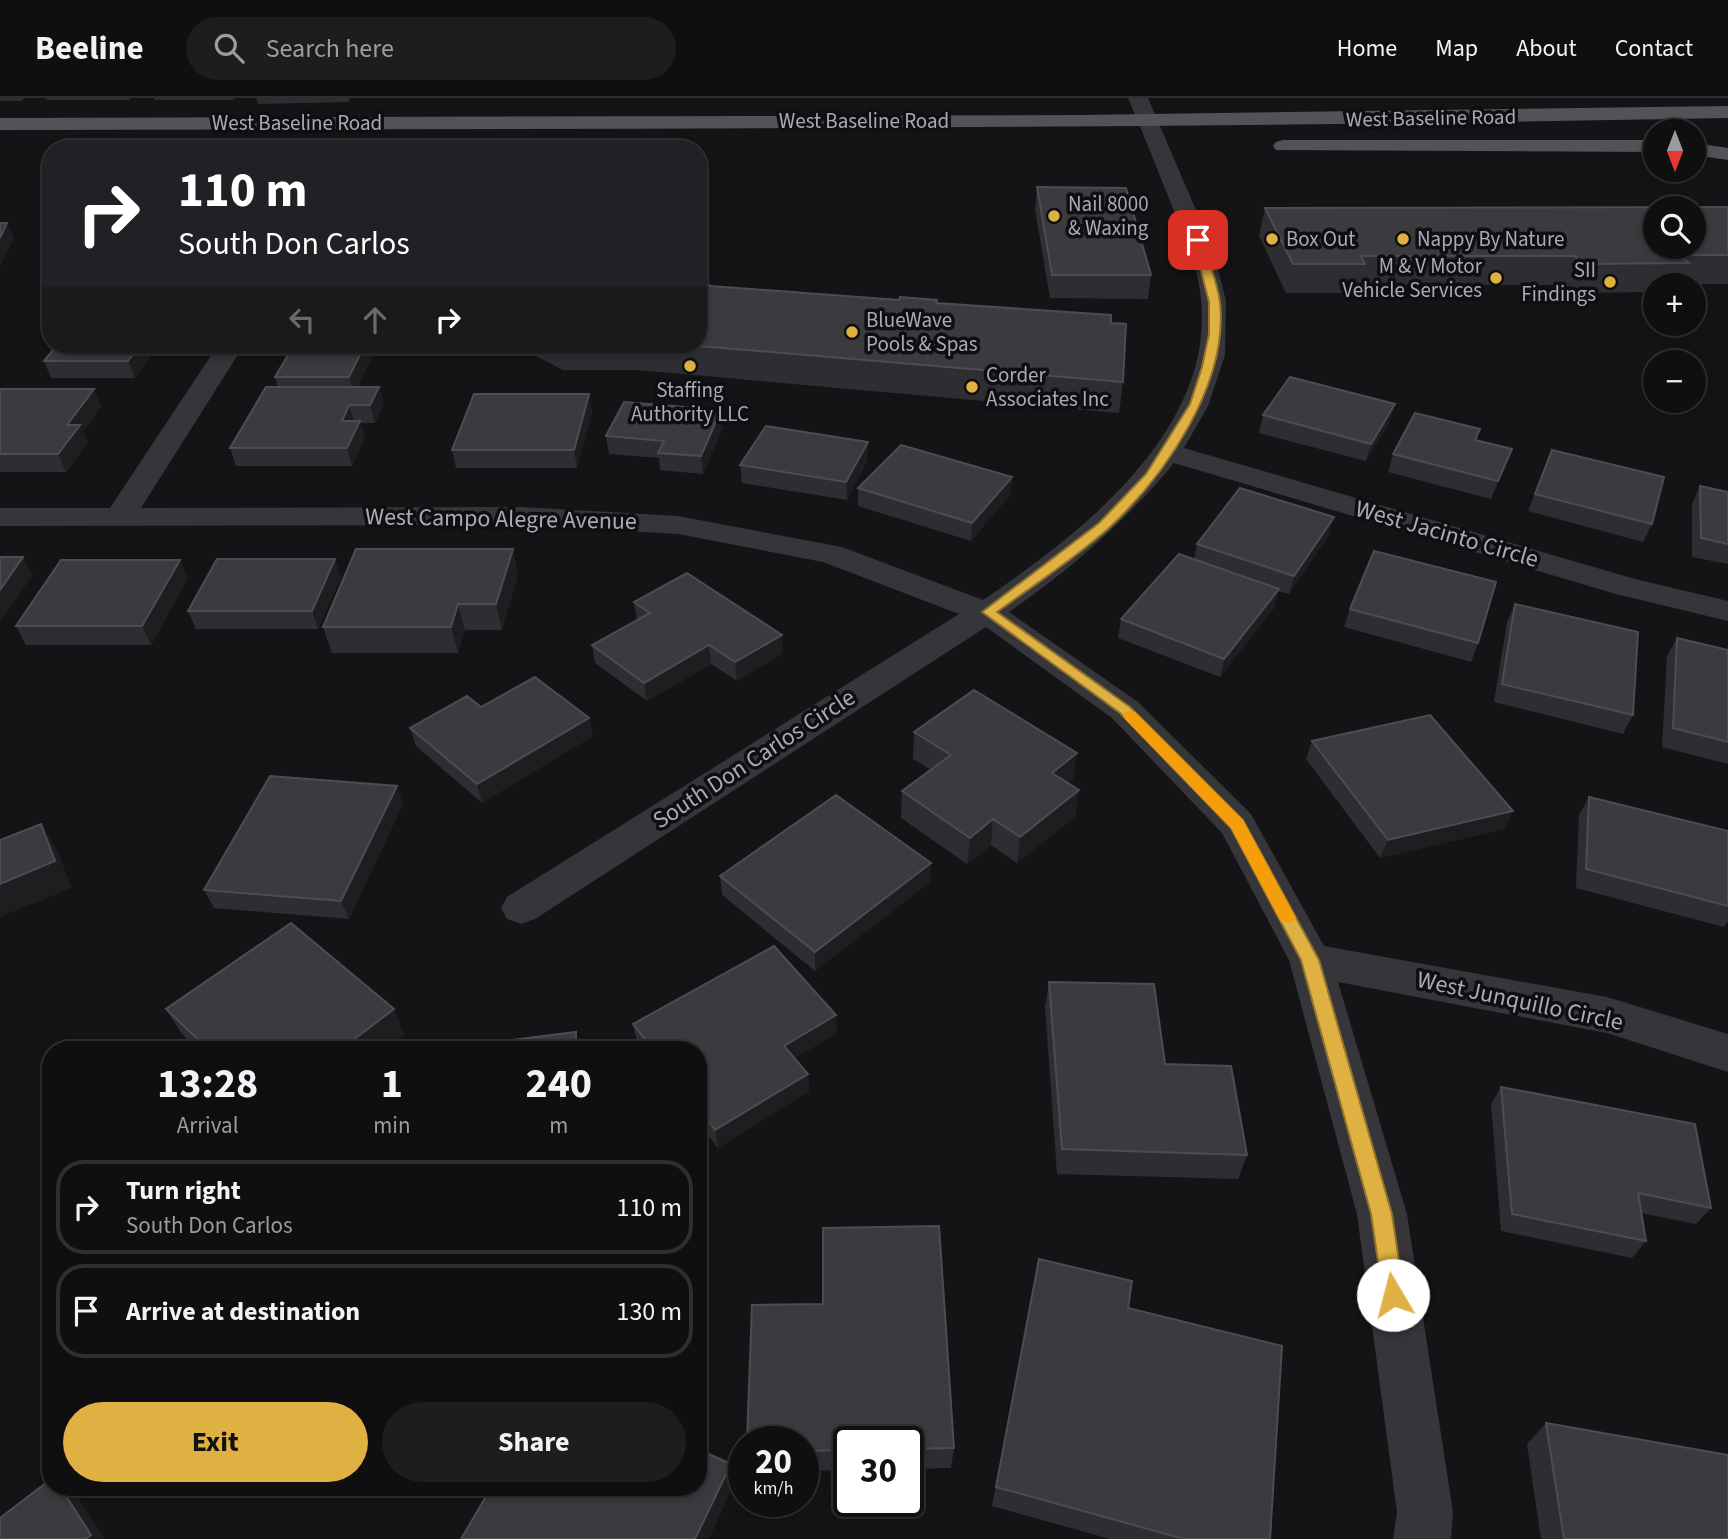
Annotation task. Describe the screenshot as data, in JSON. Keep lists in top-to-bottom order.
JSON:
{
  "streets": {
    "main road": ["West Baseline Road"],
    "street": [
      "West Campo Alegre Avenue",
      "West Jacinto Circle",
      "South Don Carlos Circle",
      "West Junquillo Circle"
    ]
  },
  "crossings": [
    ["West Baseline Road", "South Don Carlos Circle"],
    ["West Campo Alegre Avenue", "South Don Carlos Circle"],
    ["West Campo Alegre Avenue", "West Junquillo Circle"],
    ["West Jacinto Circle", "South Don Carlos Circle"]
  ],
  "places": [
    "Nail 8000 & Waxing",
    "Box Out",
    "Nappy By Nature",
    "M & V Motor Vehicle Services",
    "SII Findings",
    "BlueWave Pools & Spas",
    "Staffing Authority LLC",
    "Corder Associates Inc"
  ],
  "north": "bottom",
  "page": {
    "header": "Beeline",
    "search": "Search here",
    "nav": [
      "Home",
      "Map",
      "About",
      "Contact"
    ],
    "map_buttons": ["+", "−"],
    "turn": ["110 m", "South Don Carlos"],
    "eta": [
      "13:28",
      "Arrival",
      "1",
      "min",
      "240",
      "m"
    ],
    "list": [
      {
        "name": "Turn right",
        "note": "South Don Carlos",
        "value": "110 m"
      },
      {
        "name": "Arrive at destination",
        "value": "130 m"
      }
    ],
    "buttons": ["Exit", "Share"],
    "speed": "20 km/h",
    "limit": "30"
  }
}
